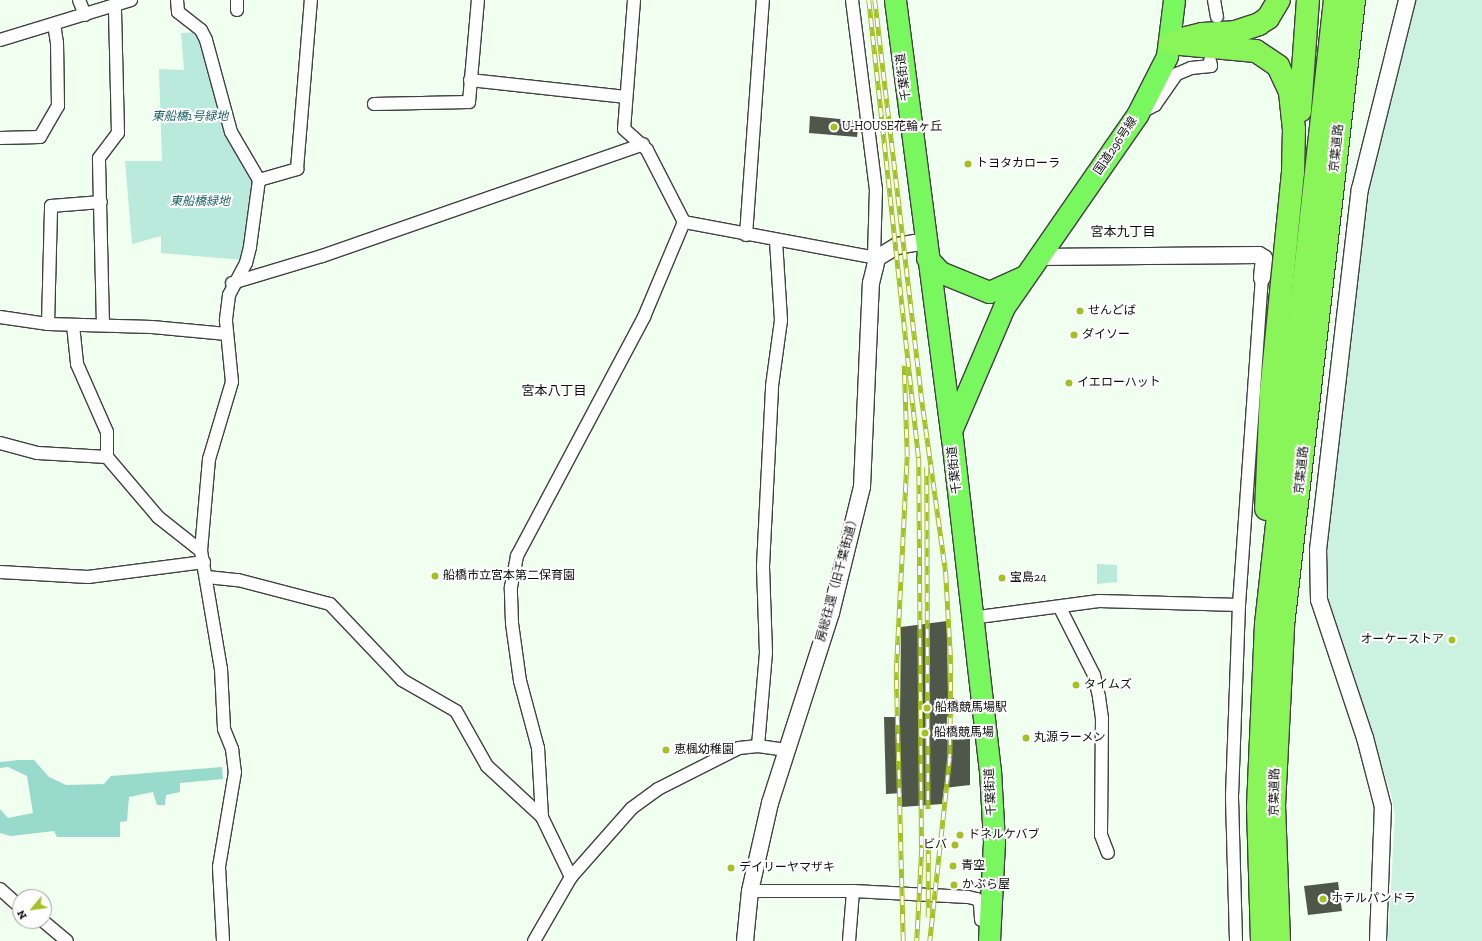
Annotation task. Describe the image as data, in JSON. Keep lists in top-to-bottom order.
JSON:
{
  "streets": {
    "highway": ["千葉街道", "国道296号線", "京葉道路"],
    "street": ["房総往還（旧千葉街道）"]
  },
  "crossings": [
    ["千葉街道", "国道296号線"]
  ],
  "districts": ["宮本九丁目", "宮本八丁目"],
  "parks": ["東船橋1号緑地", "東船橋緑地"],
  "places": [
    "U-HOUSE花輪ヶ丘",
    "トヨタカローラ",
    "せんどば",
    "ダイソー",
    "イエローハット",
    "船橋市立宮本第二保育園",
    "宝島24",
    "オーケーストア",
    "タイムズ",
    "船橋競馬場駅",
    "船橋競馬場",
    "丸源ラーメン",
    "恵楓幼稚園",
    "ドネルケバブ",
    "ビバ",
    "青空",
    "デイリーヤマザキ",
    "かぶら屋",
    "ホテルパンドラ"
  ],
  "north": "bottom left"
}
